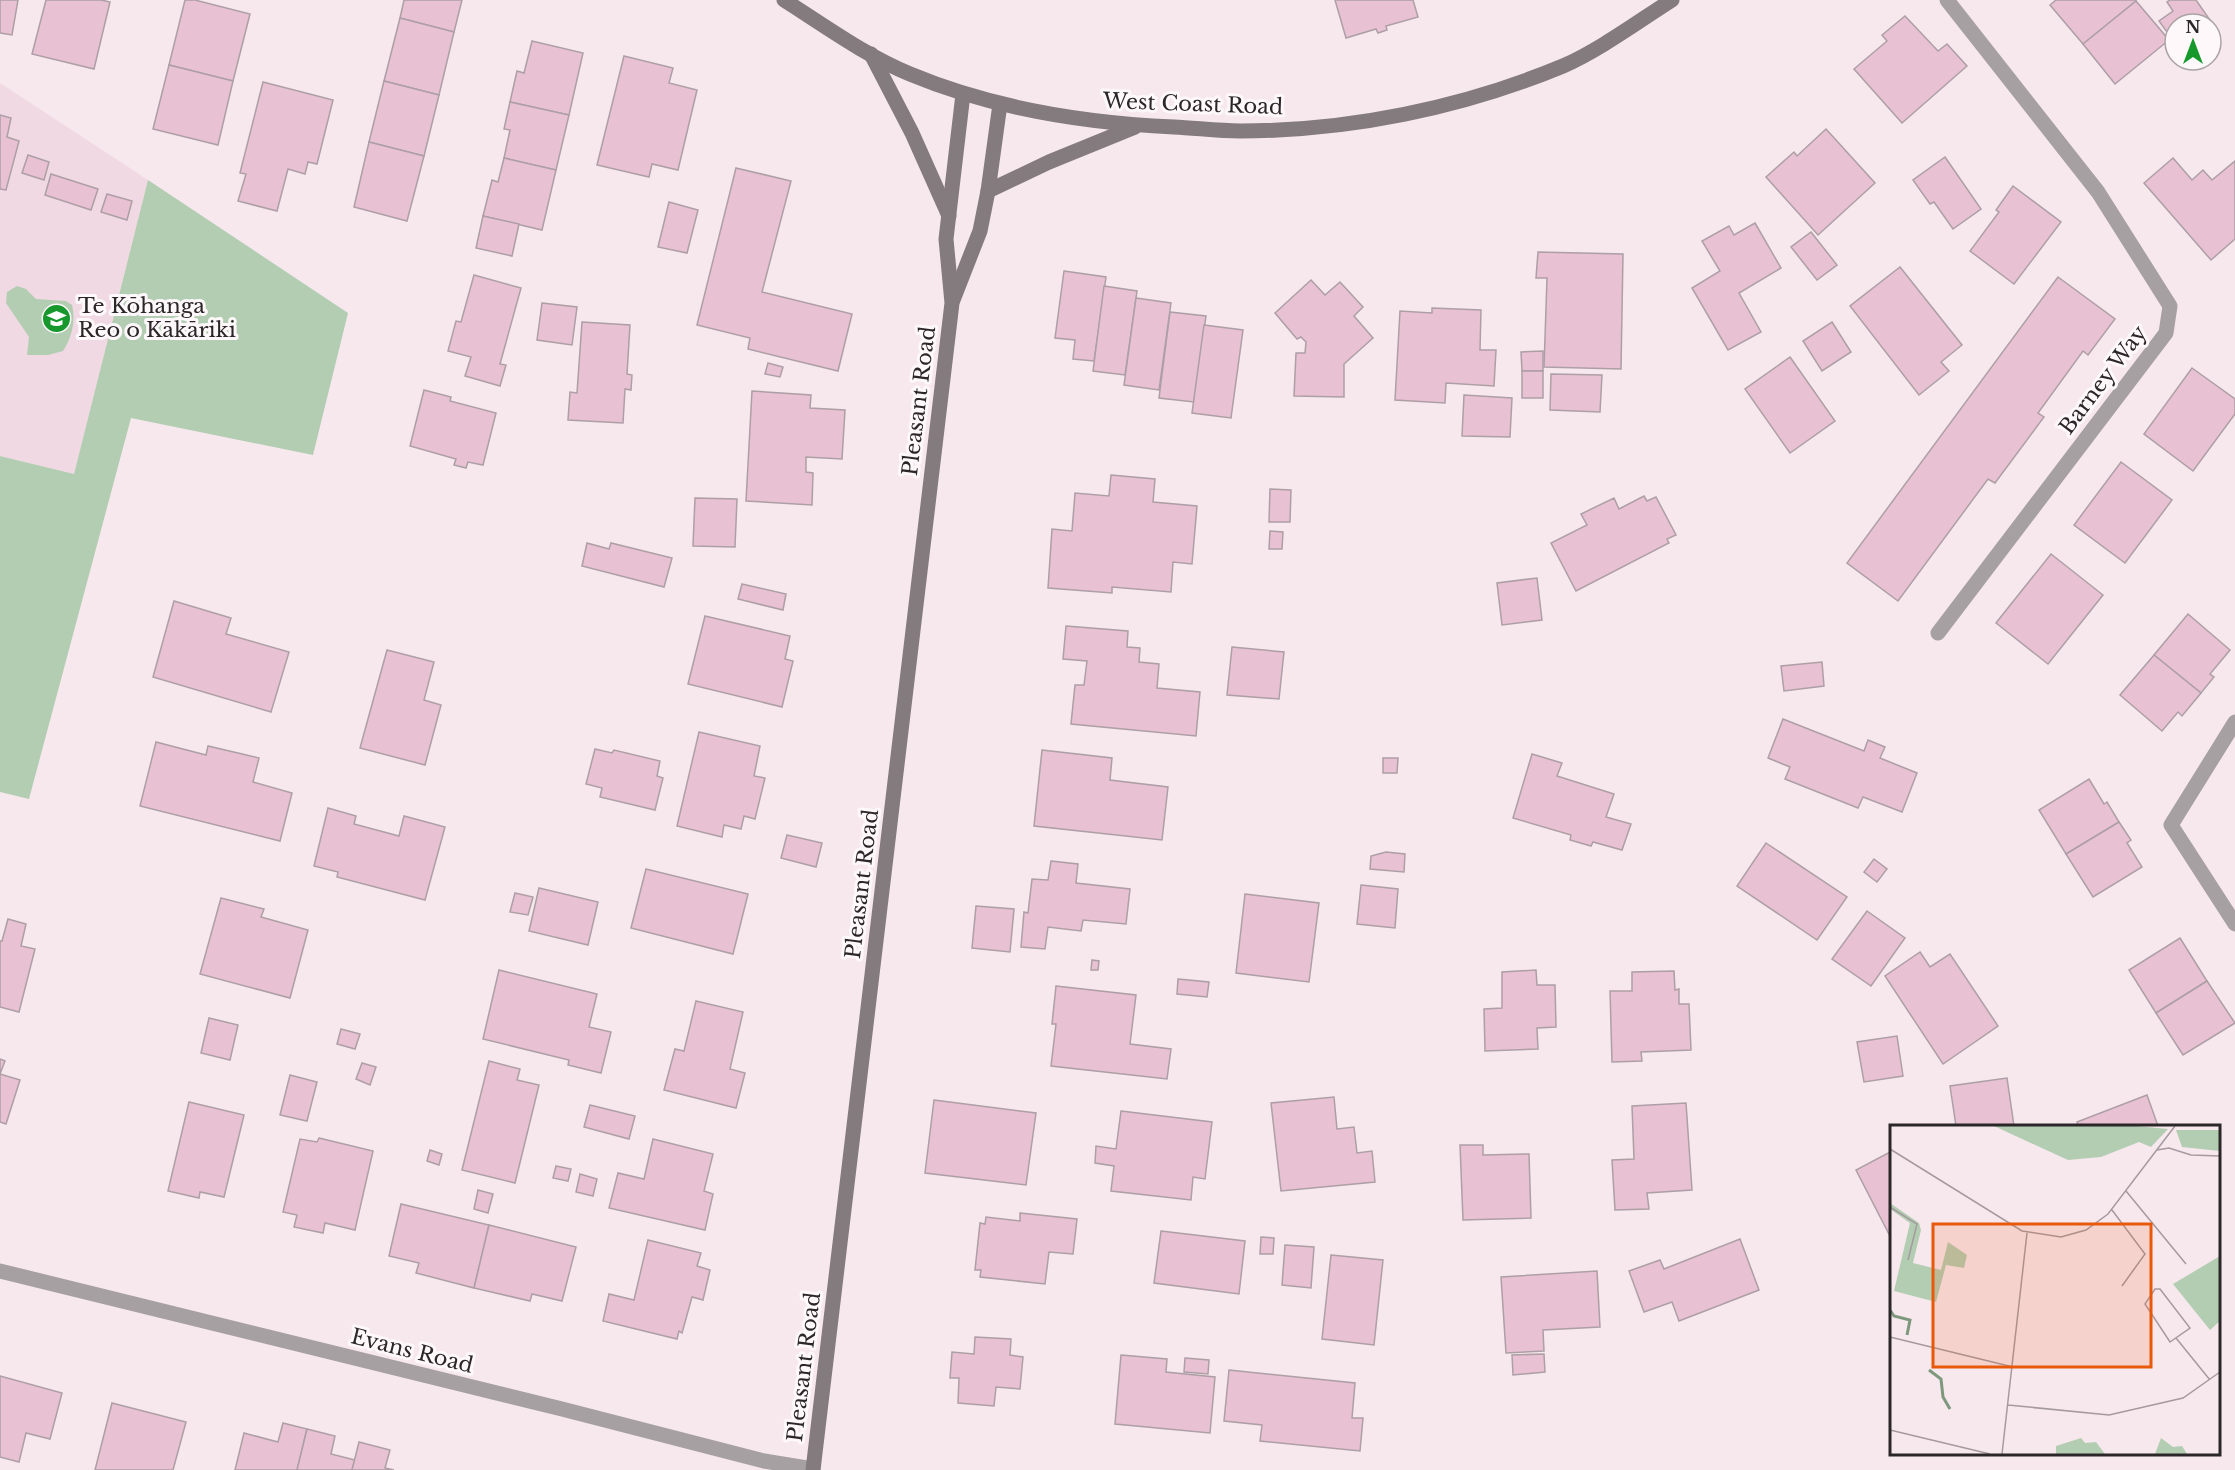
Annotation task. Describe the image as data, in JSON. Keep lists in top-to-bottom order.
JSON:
{
  "streets": {
    "main road": ["West Coast Road", "Pleasant Road"],
    "street": ["Barney Way", "Evans Road"]
  },
  "crossings": [
    ["West Coast Road", "Pleasant Road"],
    ["Pleasant Road", "Evans Road"]
  ],
  "places": {
    "school or university": ["Te Kōhanga Reo o Kākāriki"]
  },
  "north": "top"
}
